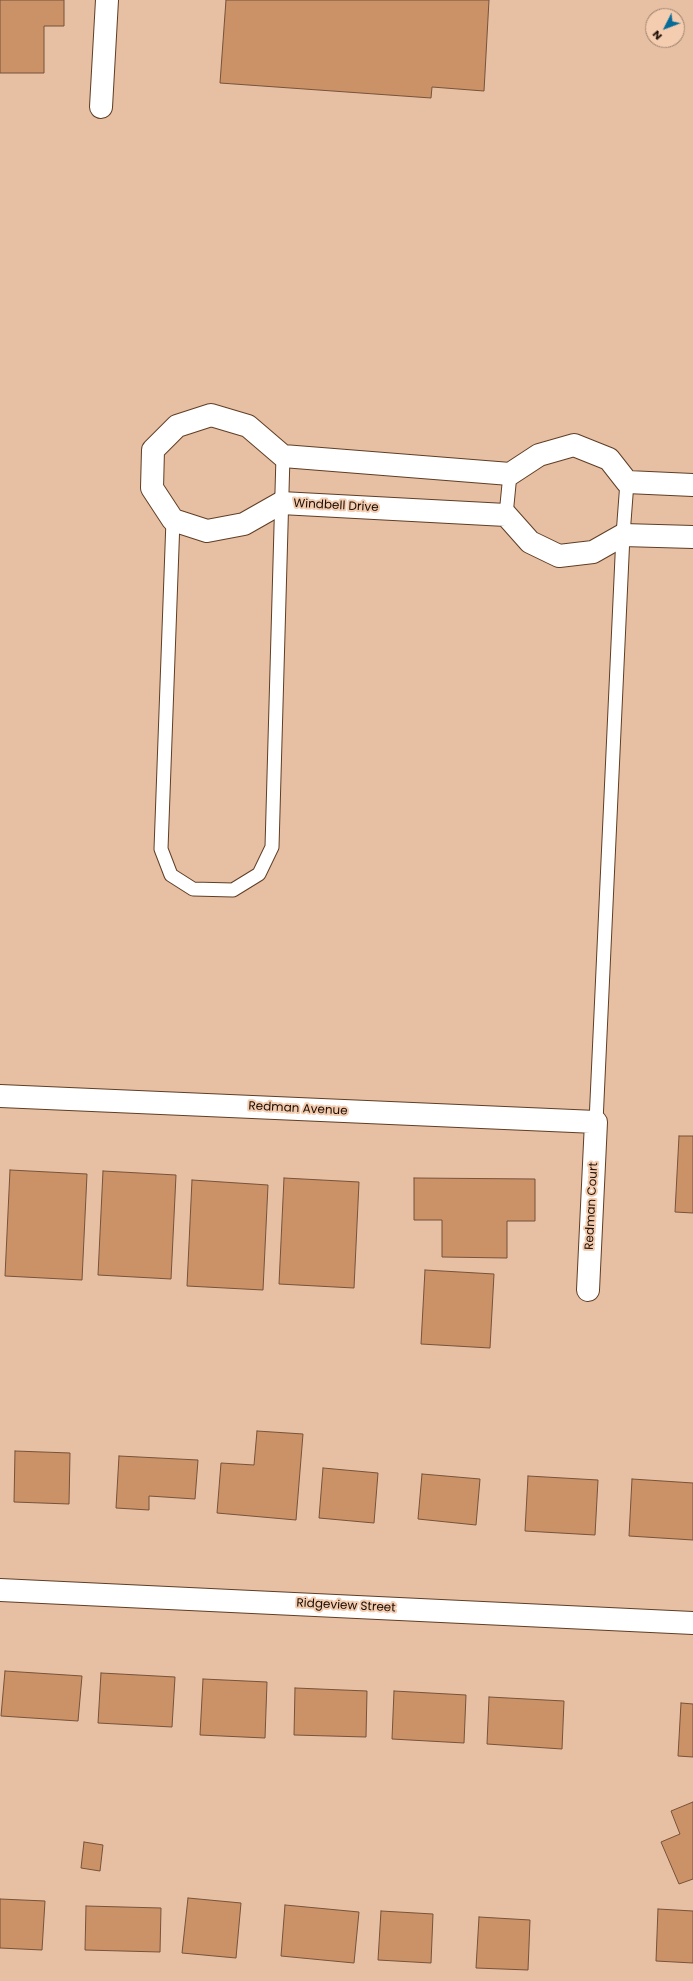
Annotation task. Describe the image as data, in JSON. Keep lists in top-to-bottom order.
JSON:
{
  "streets": {
    "street": [
      "Windbell Drive",
      "Redman Avenue",
      "Redman Court",
      "Ridgeview Street"
    ]
  },
  "crossings": [
    ["Redman Avenue", "Redman Court"]
  ],
  "north": "bottom left"
}
